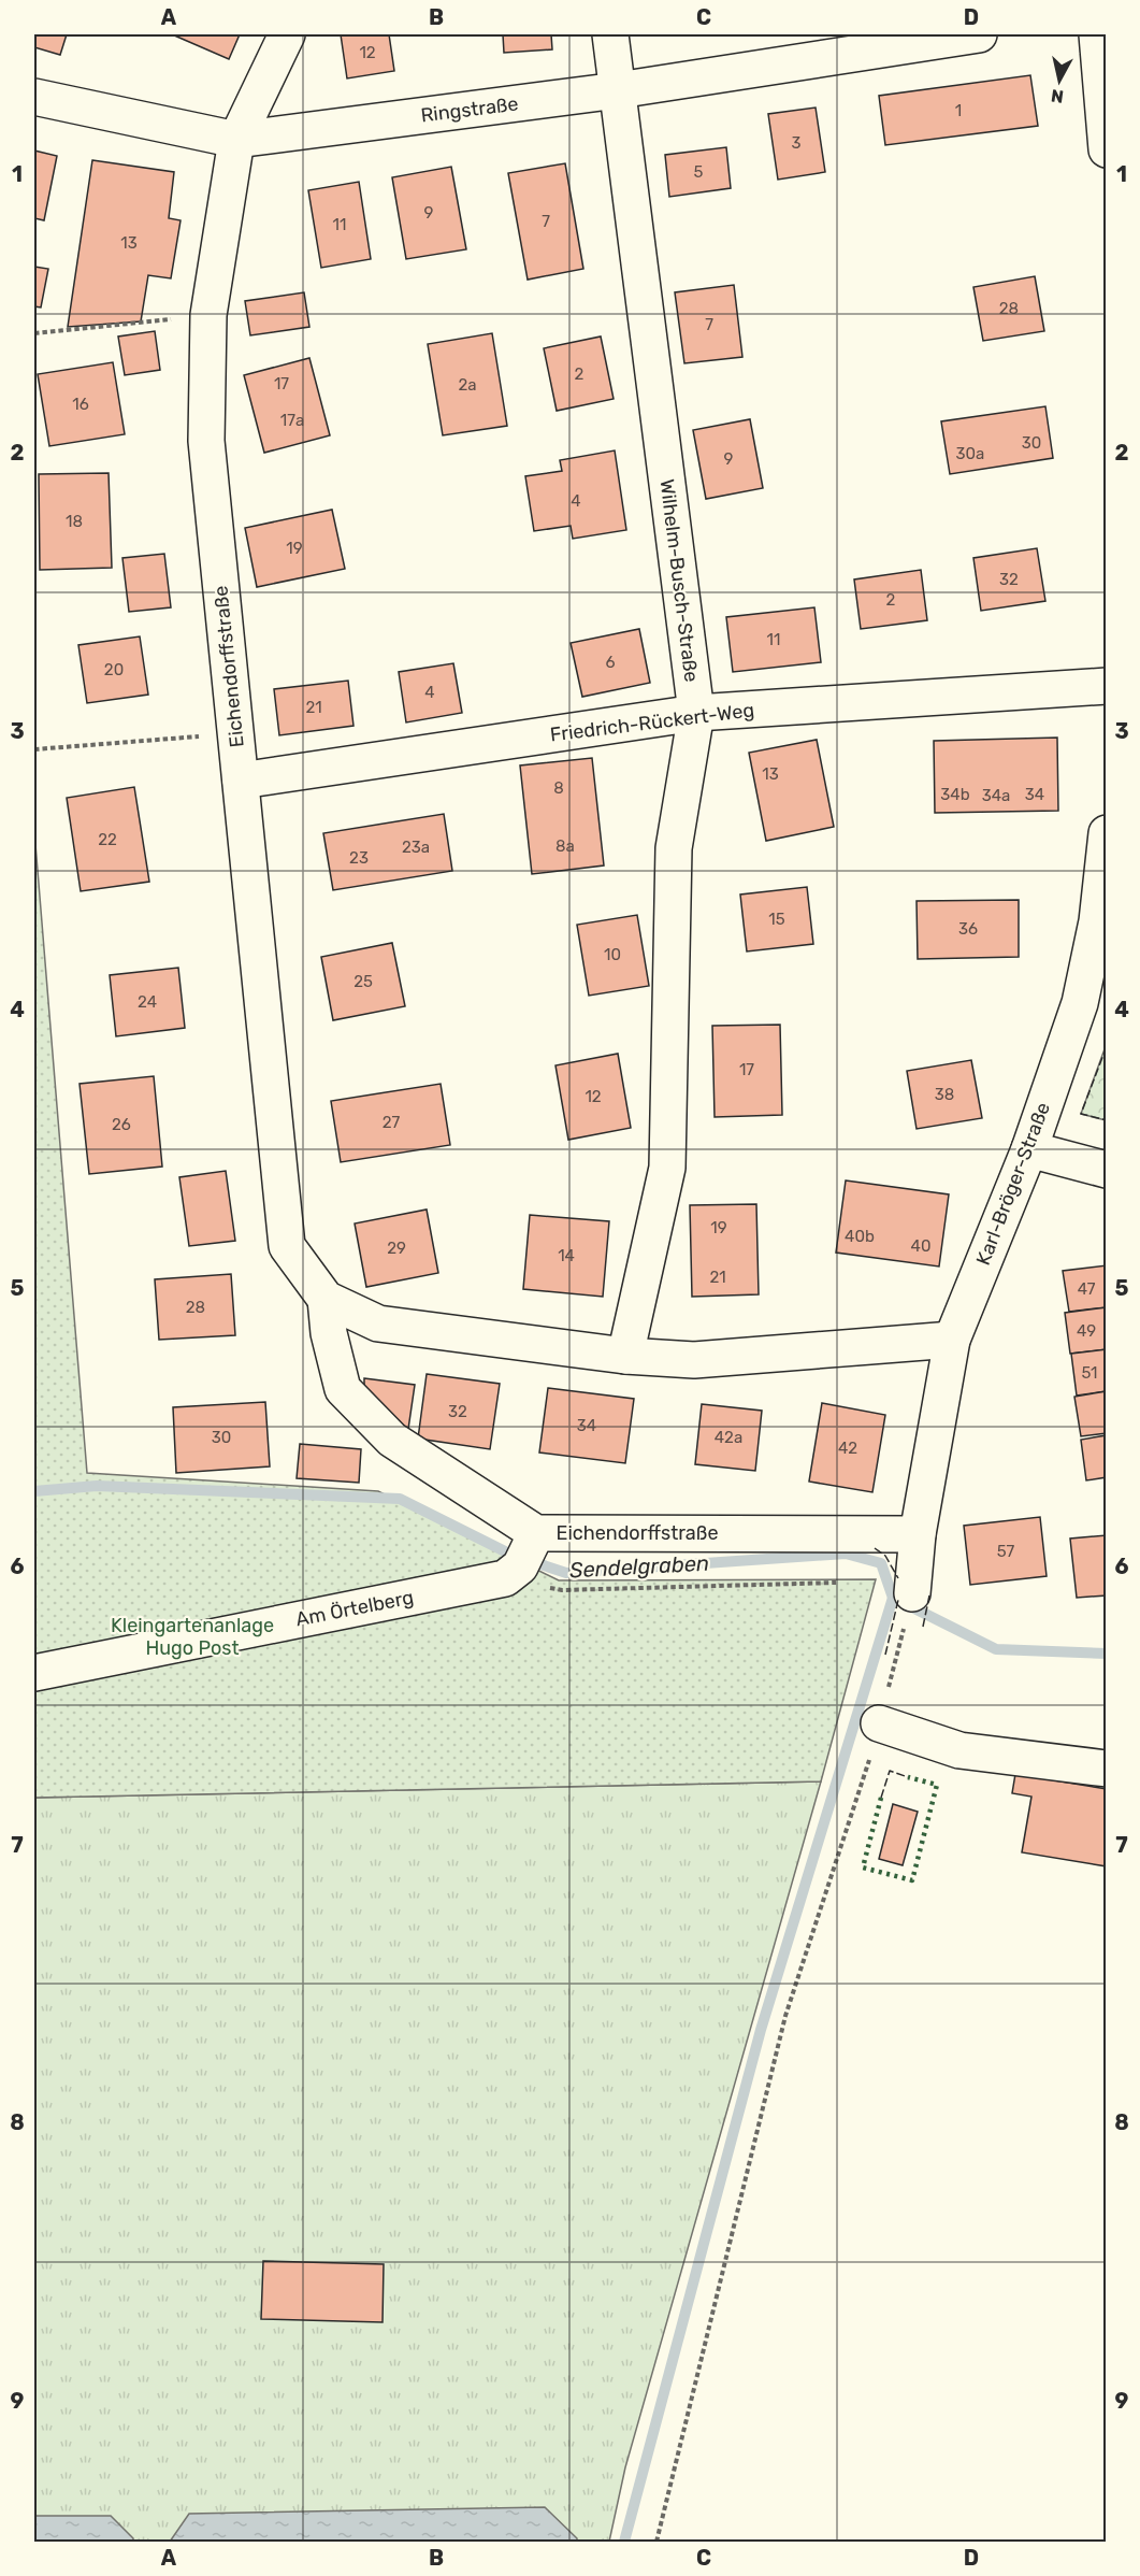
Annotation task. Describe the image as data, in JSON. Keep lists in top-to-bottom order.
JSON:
{
  "streets": {
    "street": [
      "Ringstraße",
      "Wilhelm-Busch-Straße",
      "Eichendorffstraße",
      "Friedrich-Rückert-Weg",
      "Karl-Bröger-Straße",
      "Am Örtelberg"
    ]
  },
  "crossings": [
    ["Ringstraße", "Wilhelm-Busch-Straße"],
    ["Ringstraße", "Eichendorffstraße"],
    ["Wilhelm-Busch-Straße", "Friedrich-Rückert-Weg"],
    ["Eichendorffstraße", "Friedrich-Rückert-Weg"],
    ["Eichendorffstraße", "Karl-Bröger-Straße"],
    ["Eichendorffstraße", "Am Örtelberg"]
  ],
  "water": ["Sendelgraben"],
  "parks": ["Kleingartenanlage Hugo Post"],
  "house_numbers": [
    "12",
    "1",
    "3",
    "5",
    "9",
    "7",
    "11",
    "13",
    "28",
    "7",
    "2",
    "17",
    "2a",
    "16",
    "17a",
    "30",
    "30a",
    "9",
    "4",
    "18",
    "19",
    "32",
    "2",
    "11",
    "6",
    "20",
    "4",
    "21",
    "13",
    "8",
    "34b",
    "34",
    "34a",
    "22",
    "8a",
    "23a",
    "23",
    "15",
    "36",
    "10",
    "25",
    "24",
    "17",
    "38",
    "12",
    "27",
    "26",
    "19",
    "40b",
    "40",
    "29",
    "14",
    "21",
    "47",
    "28",
    "49",
    "51",
    "32",
    "34",
    "30",
    "42a",
    "42",
    "57"
  ],
  "north": "bottom",
  "grid": {
    "columns": [
      "A",
      "B",
      "C",
      "D"
    ],
    "rows": [
      "1",
      "2",
      "3",
      "4",
      "5",
      "6",
      "7",
      "8",
      "9"
    ]
  }
}
